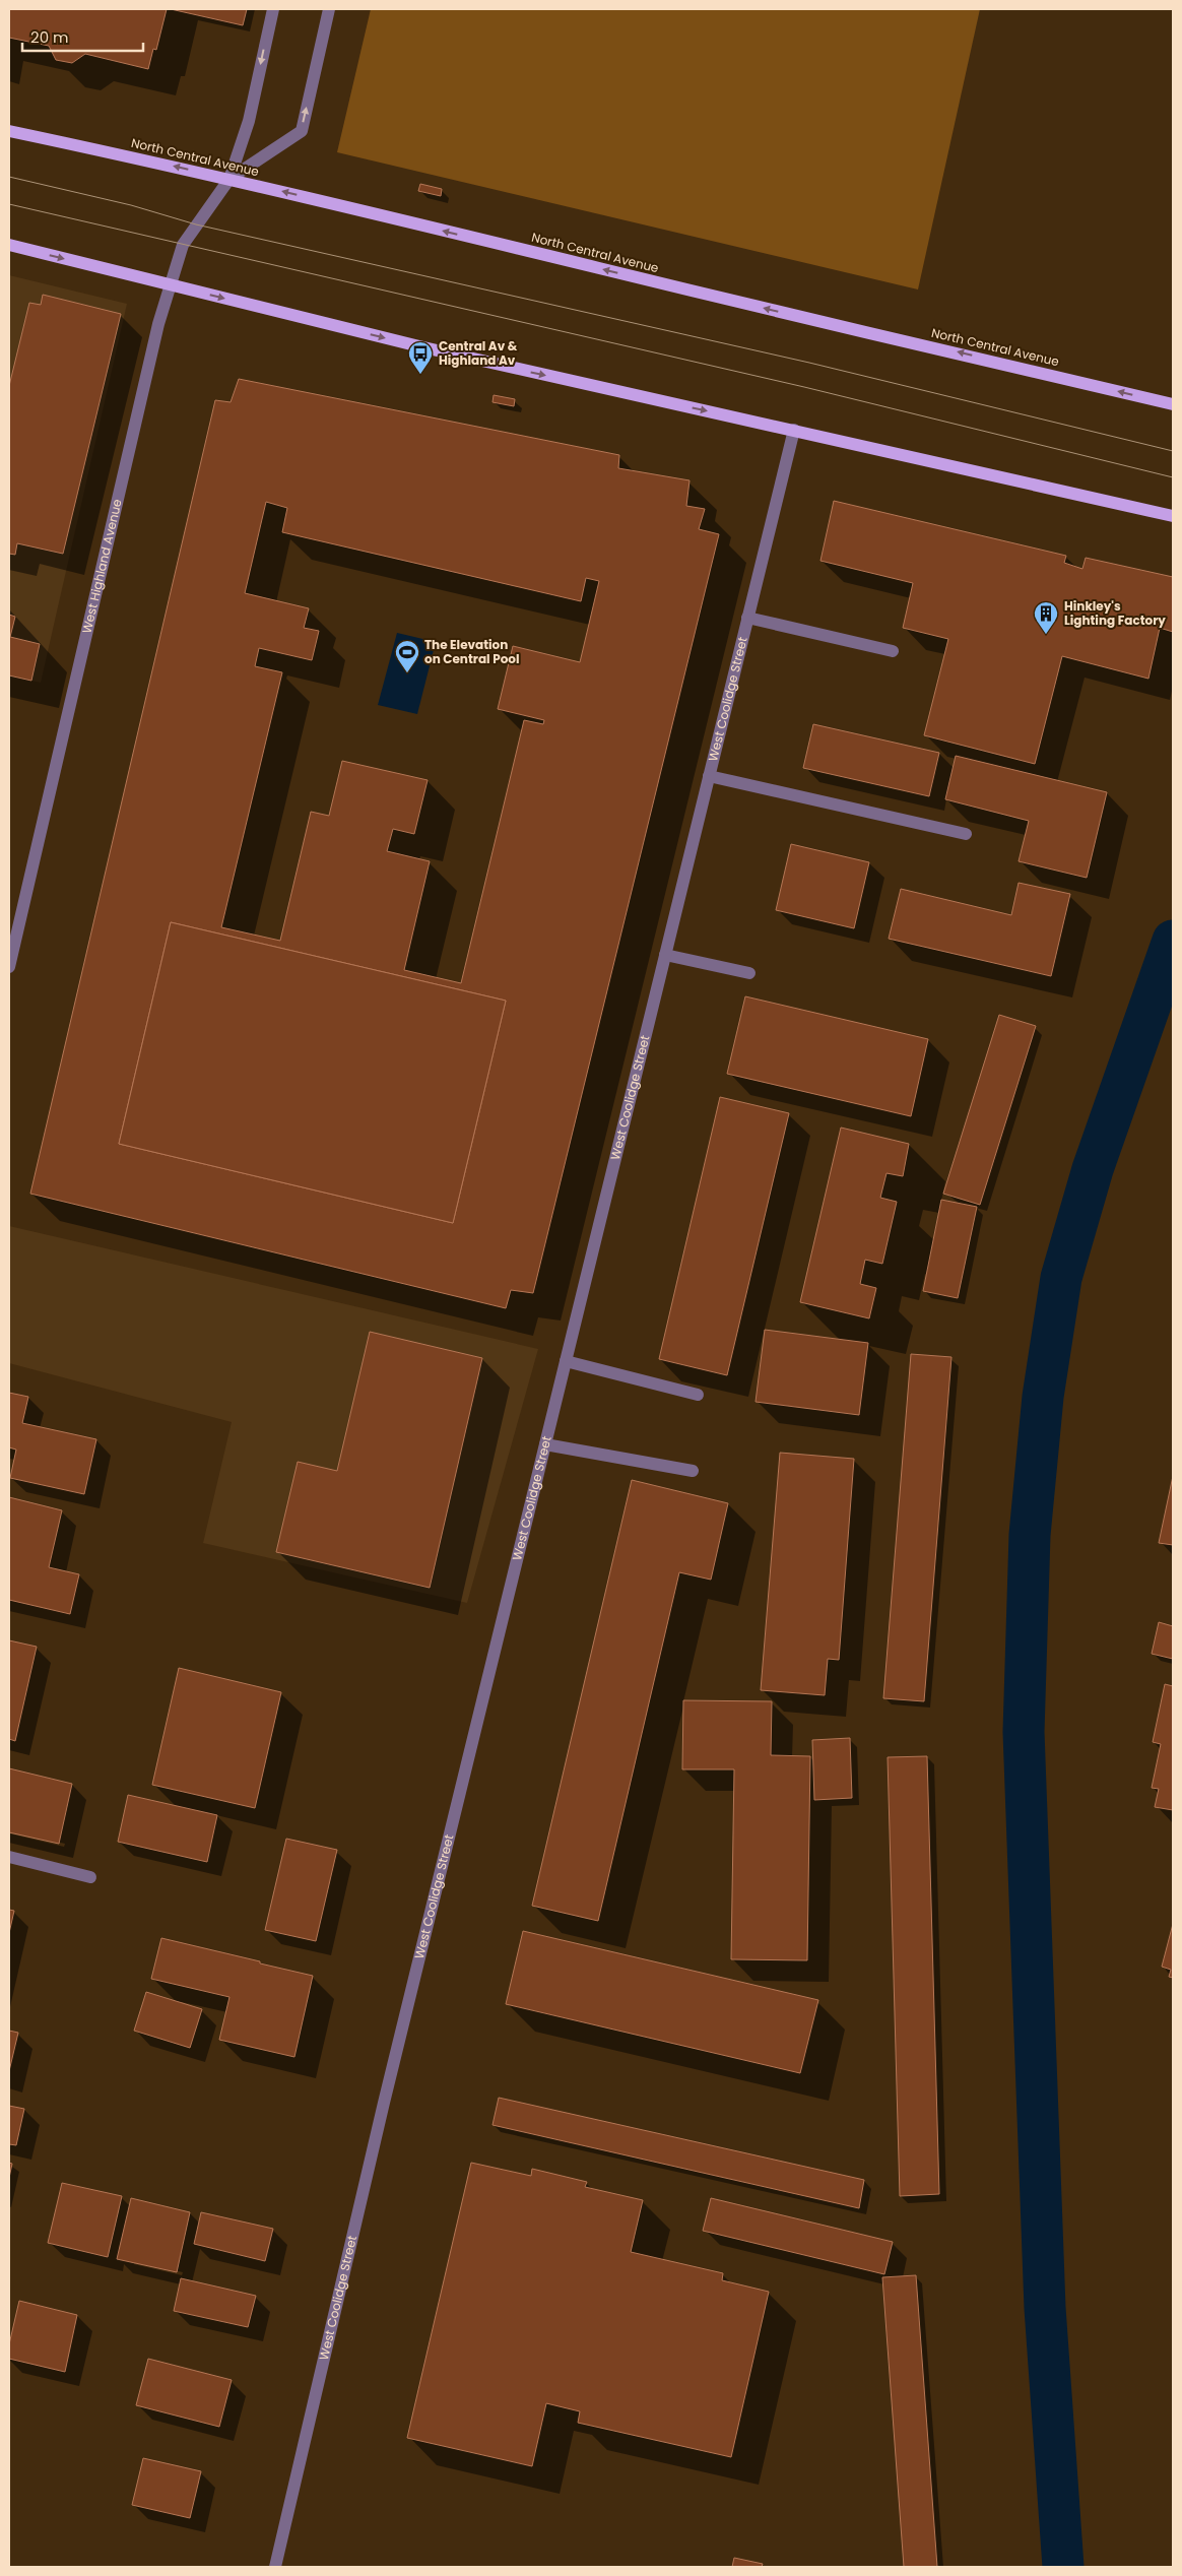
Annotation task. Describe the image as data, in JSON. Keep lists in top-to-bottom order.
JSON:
{
  "streets": {
    "main road": ["North Central Avenue"],
    "street": ["West Highland Avenue", "West Coolidge Street"]
  },
  "crossings": [
    ["North Central Avenue", "West Highland Avenue"]
  ],
  "places": {
    "bus stop": ["Central Av & Highland Av"],
    "building": ["Hinkley's Lighting Factory"],
    "sports": ["The Elevation on Central Pool"]
  },
  "scale_bar": "20 m"
}
